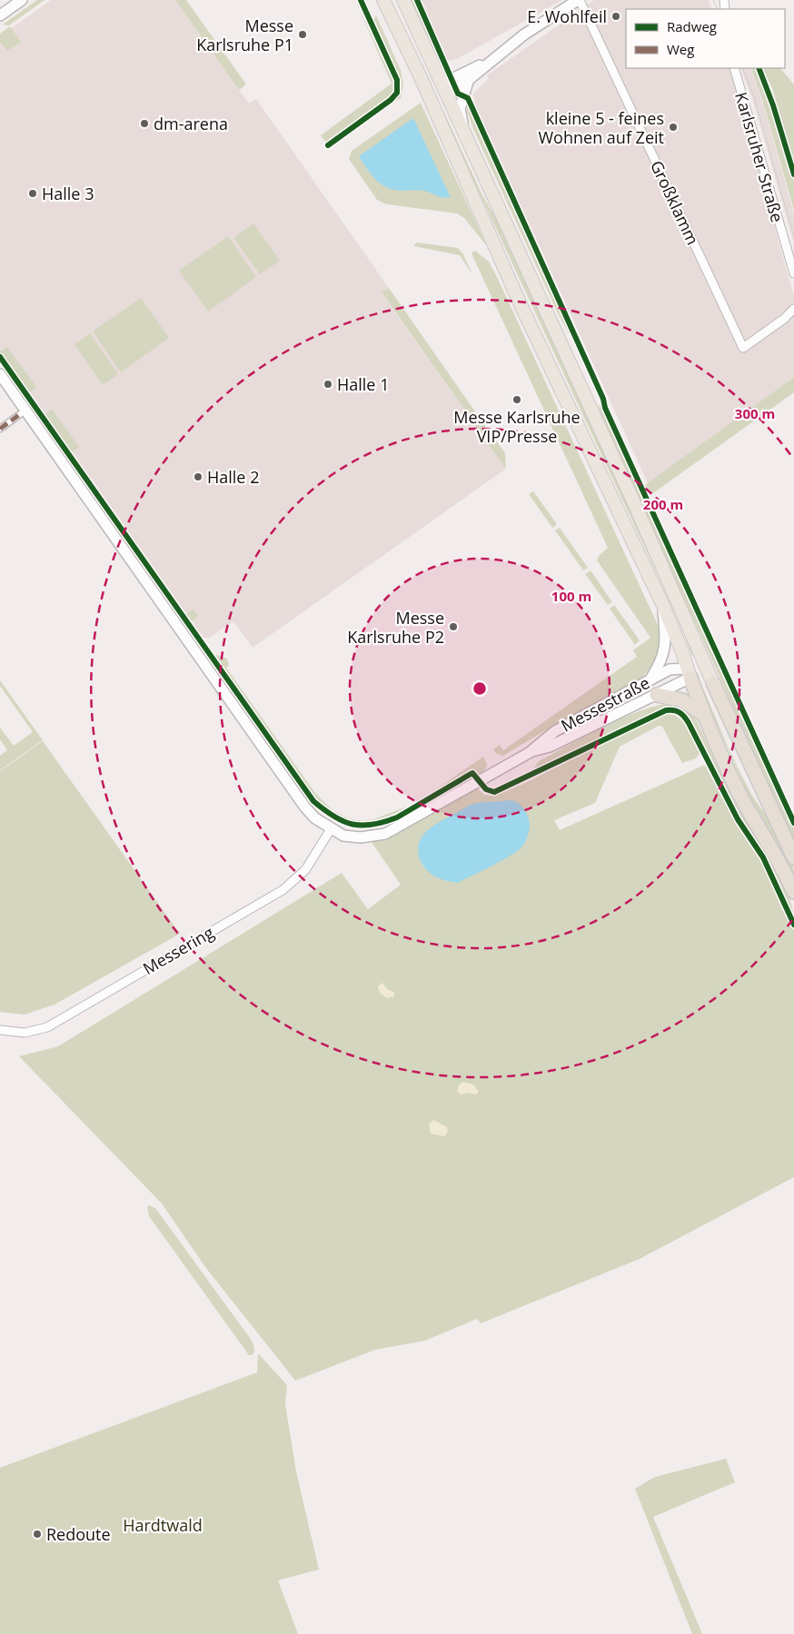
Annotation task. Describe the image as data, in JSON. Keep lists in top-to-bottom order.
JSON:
{
  "streets": {
    "street": [
      "Karlsruher Straße",
      "Großklamm",
      "Messestraße",
      "Messering"
    ]
  },
  "crossings": [
    ["Messestraße", "Messering"]
  ],
  "parks": ["Hardtwald"],
  "places": [
    "E. Wohlfeil",
    "Messe Karlsruhe P1",
    "dm-arena",
    "kleine 5 - feines Wohnen auf Zeit",
    "Halle 3",
    "Halle 1",
    "Messe Karlsruhe VIP/Presse",
    "Halle 2",
    "Messe Karlsruhe P2",
    "Redoute"
  ],
  "legend": ["Radweg", "Weg"],
  "rings": ["300 m", "200 m", "100 m"]
}
